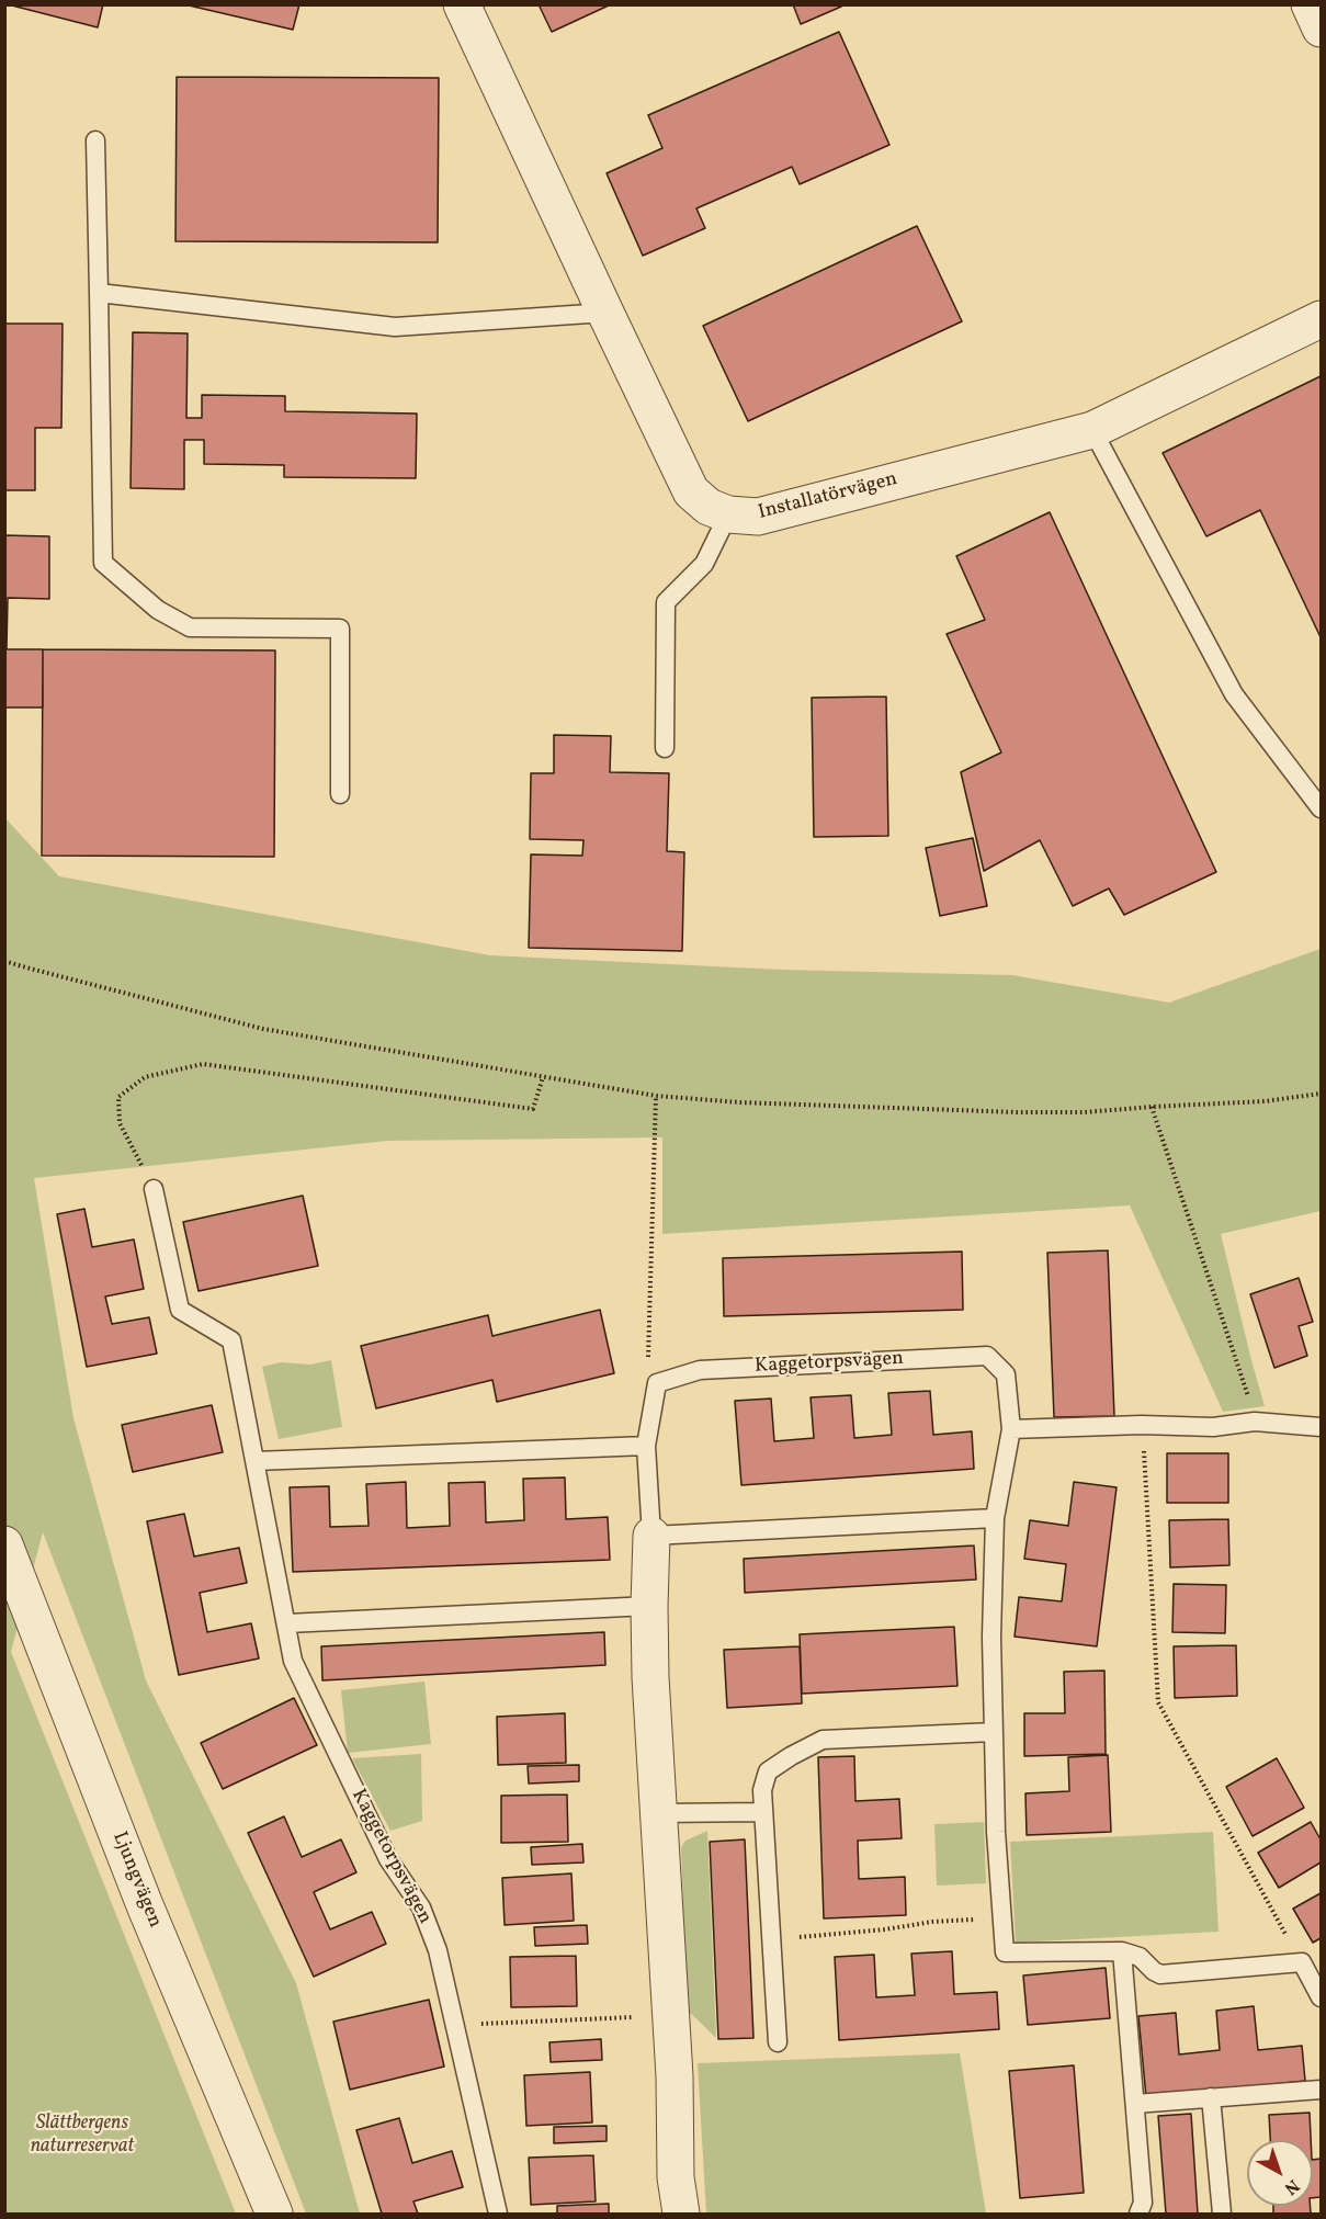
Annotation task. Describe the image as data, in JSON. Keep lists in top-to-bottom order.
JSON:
{
  "streets": {
    "street": ["Installatörvägen", "Ljungvägen"],
    "lane": ["Kaggetorpsvägen"]
  },
  "parks": ["Slättbergens naturreservat"],
  "north": "bottom right"
}
